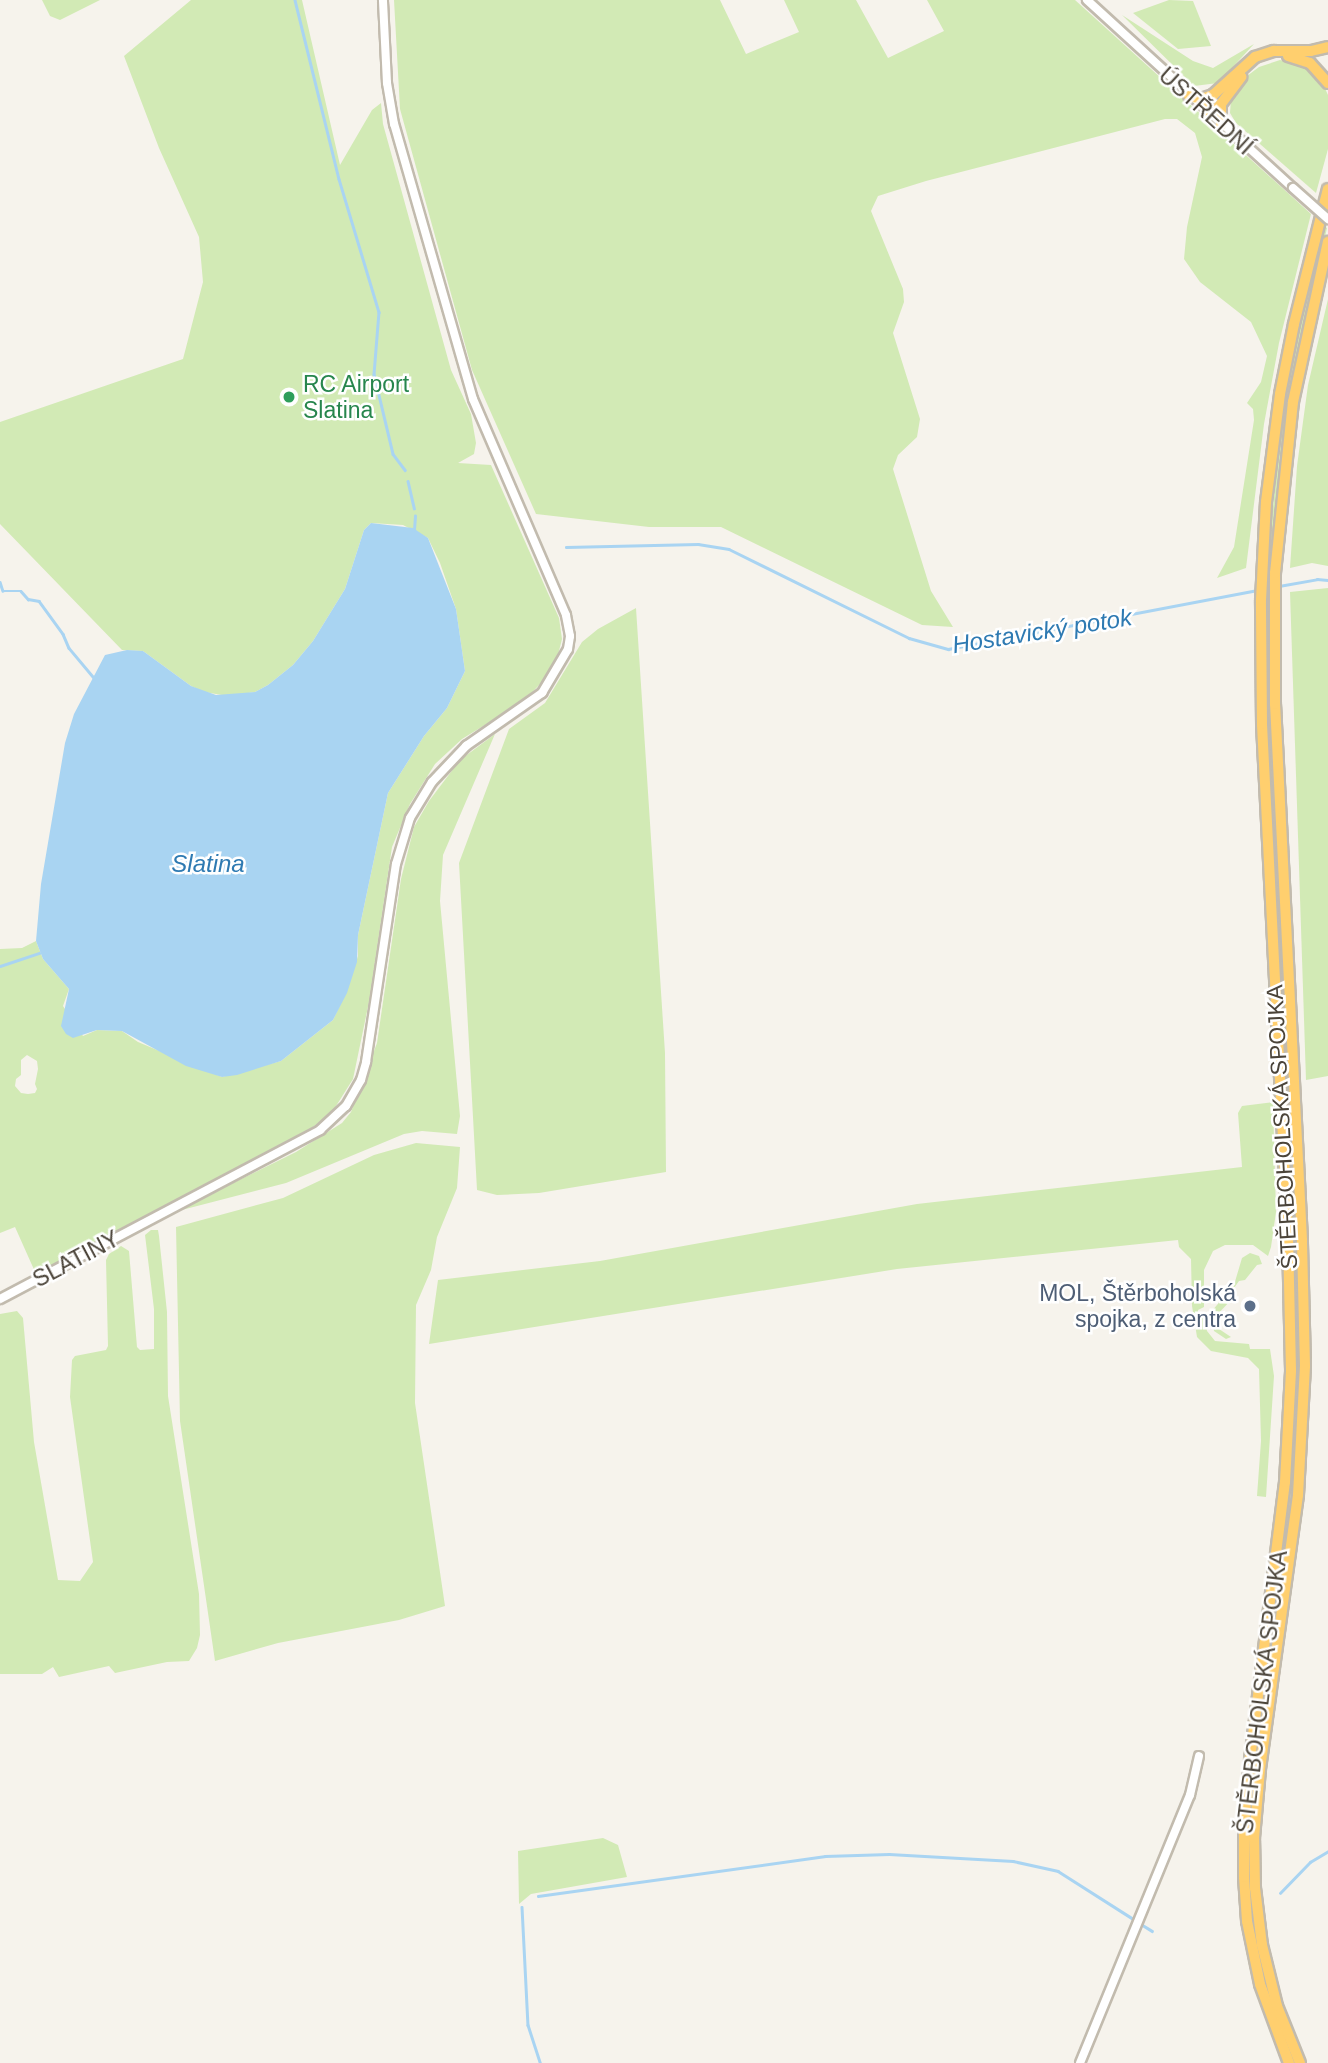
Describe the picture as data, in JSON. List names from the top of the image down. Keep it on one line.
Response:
{"streets":{"highway":["ŠTĚRBOHOLSKÁ SPOJKA"],"street":["ÚSTŘEDNÍ","SLATINY"]},"water":["Hostavický potok","Slatina"],"places":["RC Airport Slatina","MOL, Štěrboholská spojka, z centra"]}
